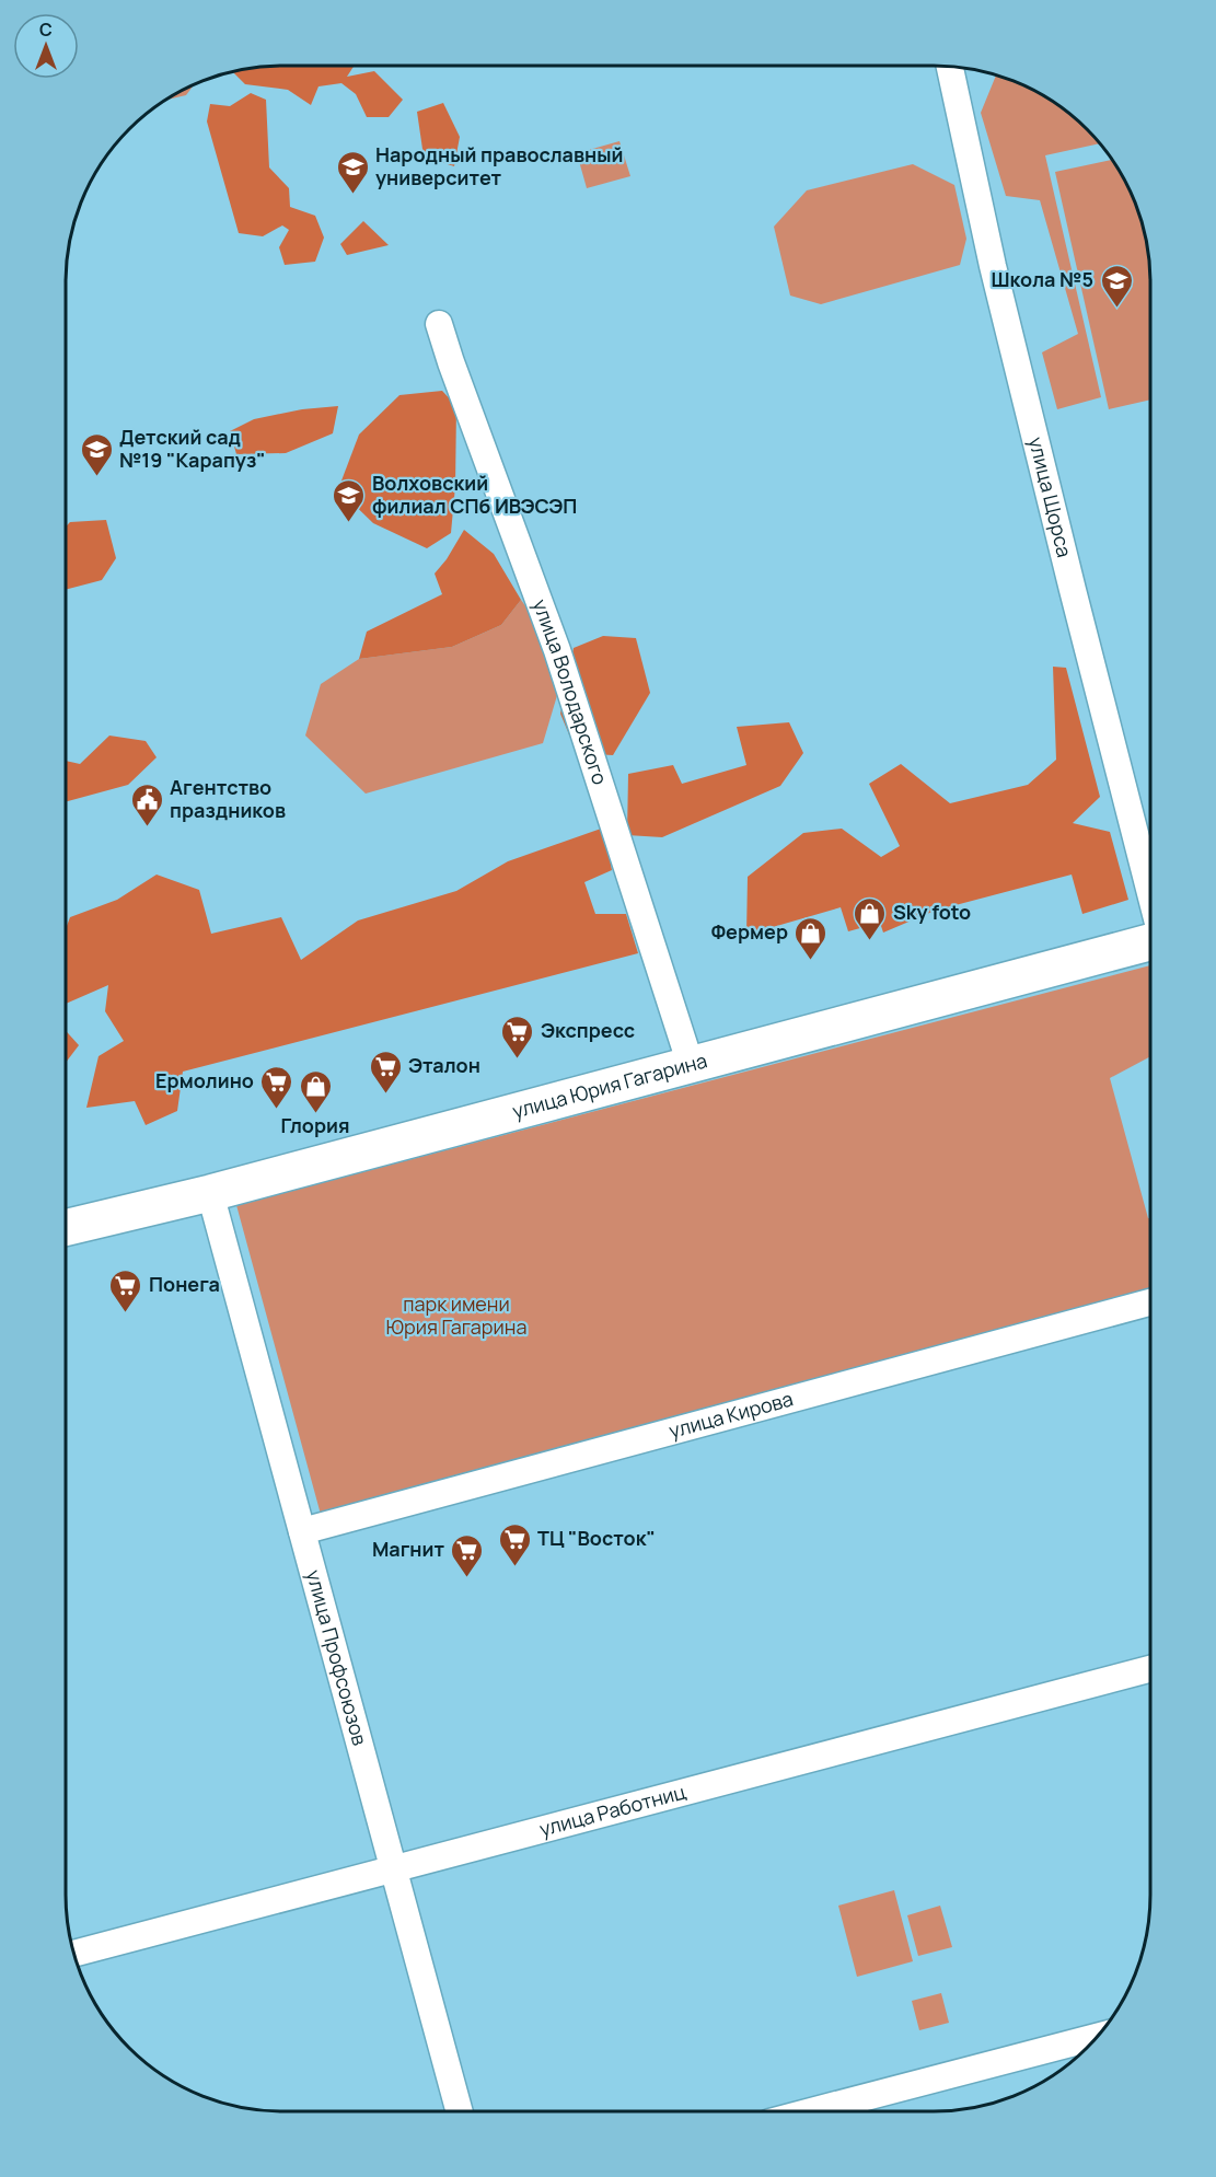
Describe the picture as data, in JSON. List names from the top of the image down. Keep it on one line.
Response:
{"streets":{"main road":["улица Юрия Гагарина"],"street":["улица Щорса","улица Володарского","улица Кирова","улица Профсоюзов","улица Работниц"]},"crossings":[["улица Володарского","улица Юрия Гагарина"],["улица Юрия Гагарина","улица Профсоюзов"],["улица Кирова","улица Профсоюзов"],["улица Профсоюзов","улица Работниц"]],"parks":["парк имени Юрия Гагарина"],"places":{"school or university":["Народный православный университет","Школа №5","Детский сад №19 \"Карапуз\"","Волховский филиал СПб ИВЭСЭП"],"public building":["Агентство праздников"],"shop":["Sky foto","Фермер","Глория"],"supermarket":["Экспресс","Эталон","Ермолино","Понега","ТЦ \"Восток\"","Магнит"]},"north":"top"}
